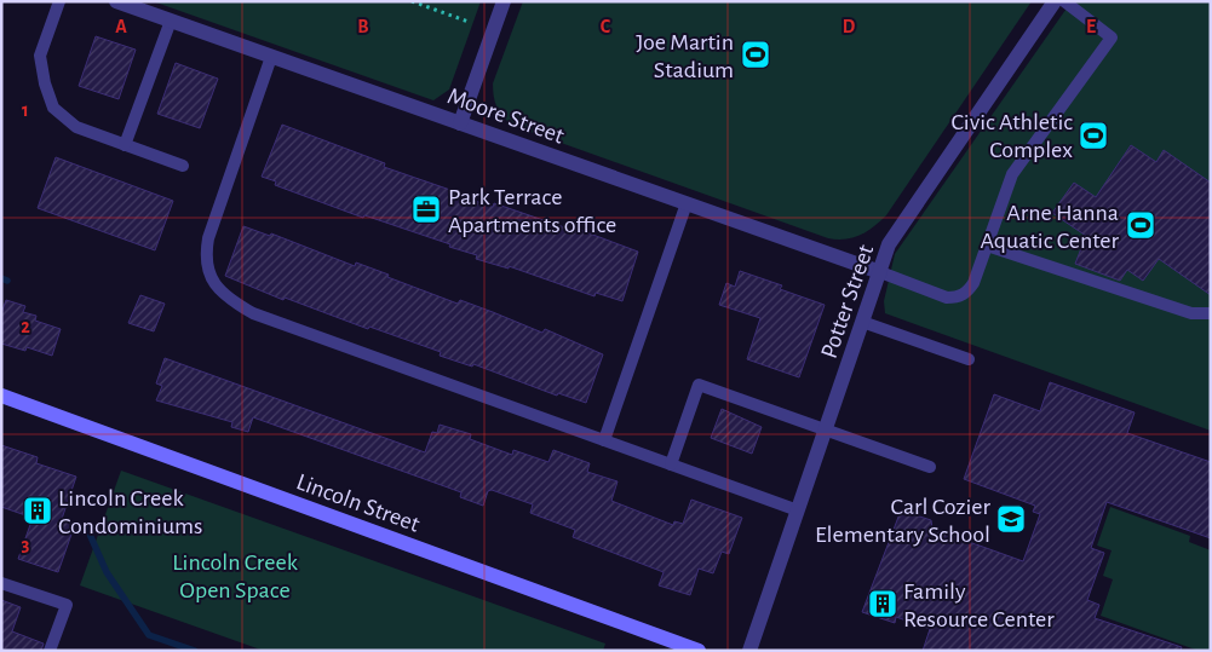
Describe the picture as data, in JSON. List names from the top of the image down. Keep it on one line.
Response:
{"streets":{"street":["Moore Street","Potter Street","Lincoln Street"]},"crossings":[["Moore Street","Potter Street"]],"parks":["Lincoln Creek Open Space"],"places":{"sports":["Joe Martin Stadium","Civic Athletic Complex","Arne Hanna Aquatic Center"],"office":["Park Terrace Apartments office"],"building":["Lincoln Creek Condominiums","Family Resource Center"],"school or university":["Carl Cozier Elementary School"]},"grid":{"columns":["A","B","C","D","E"],"rows":["1","2","3"]}}
